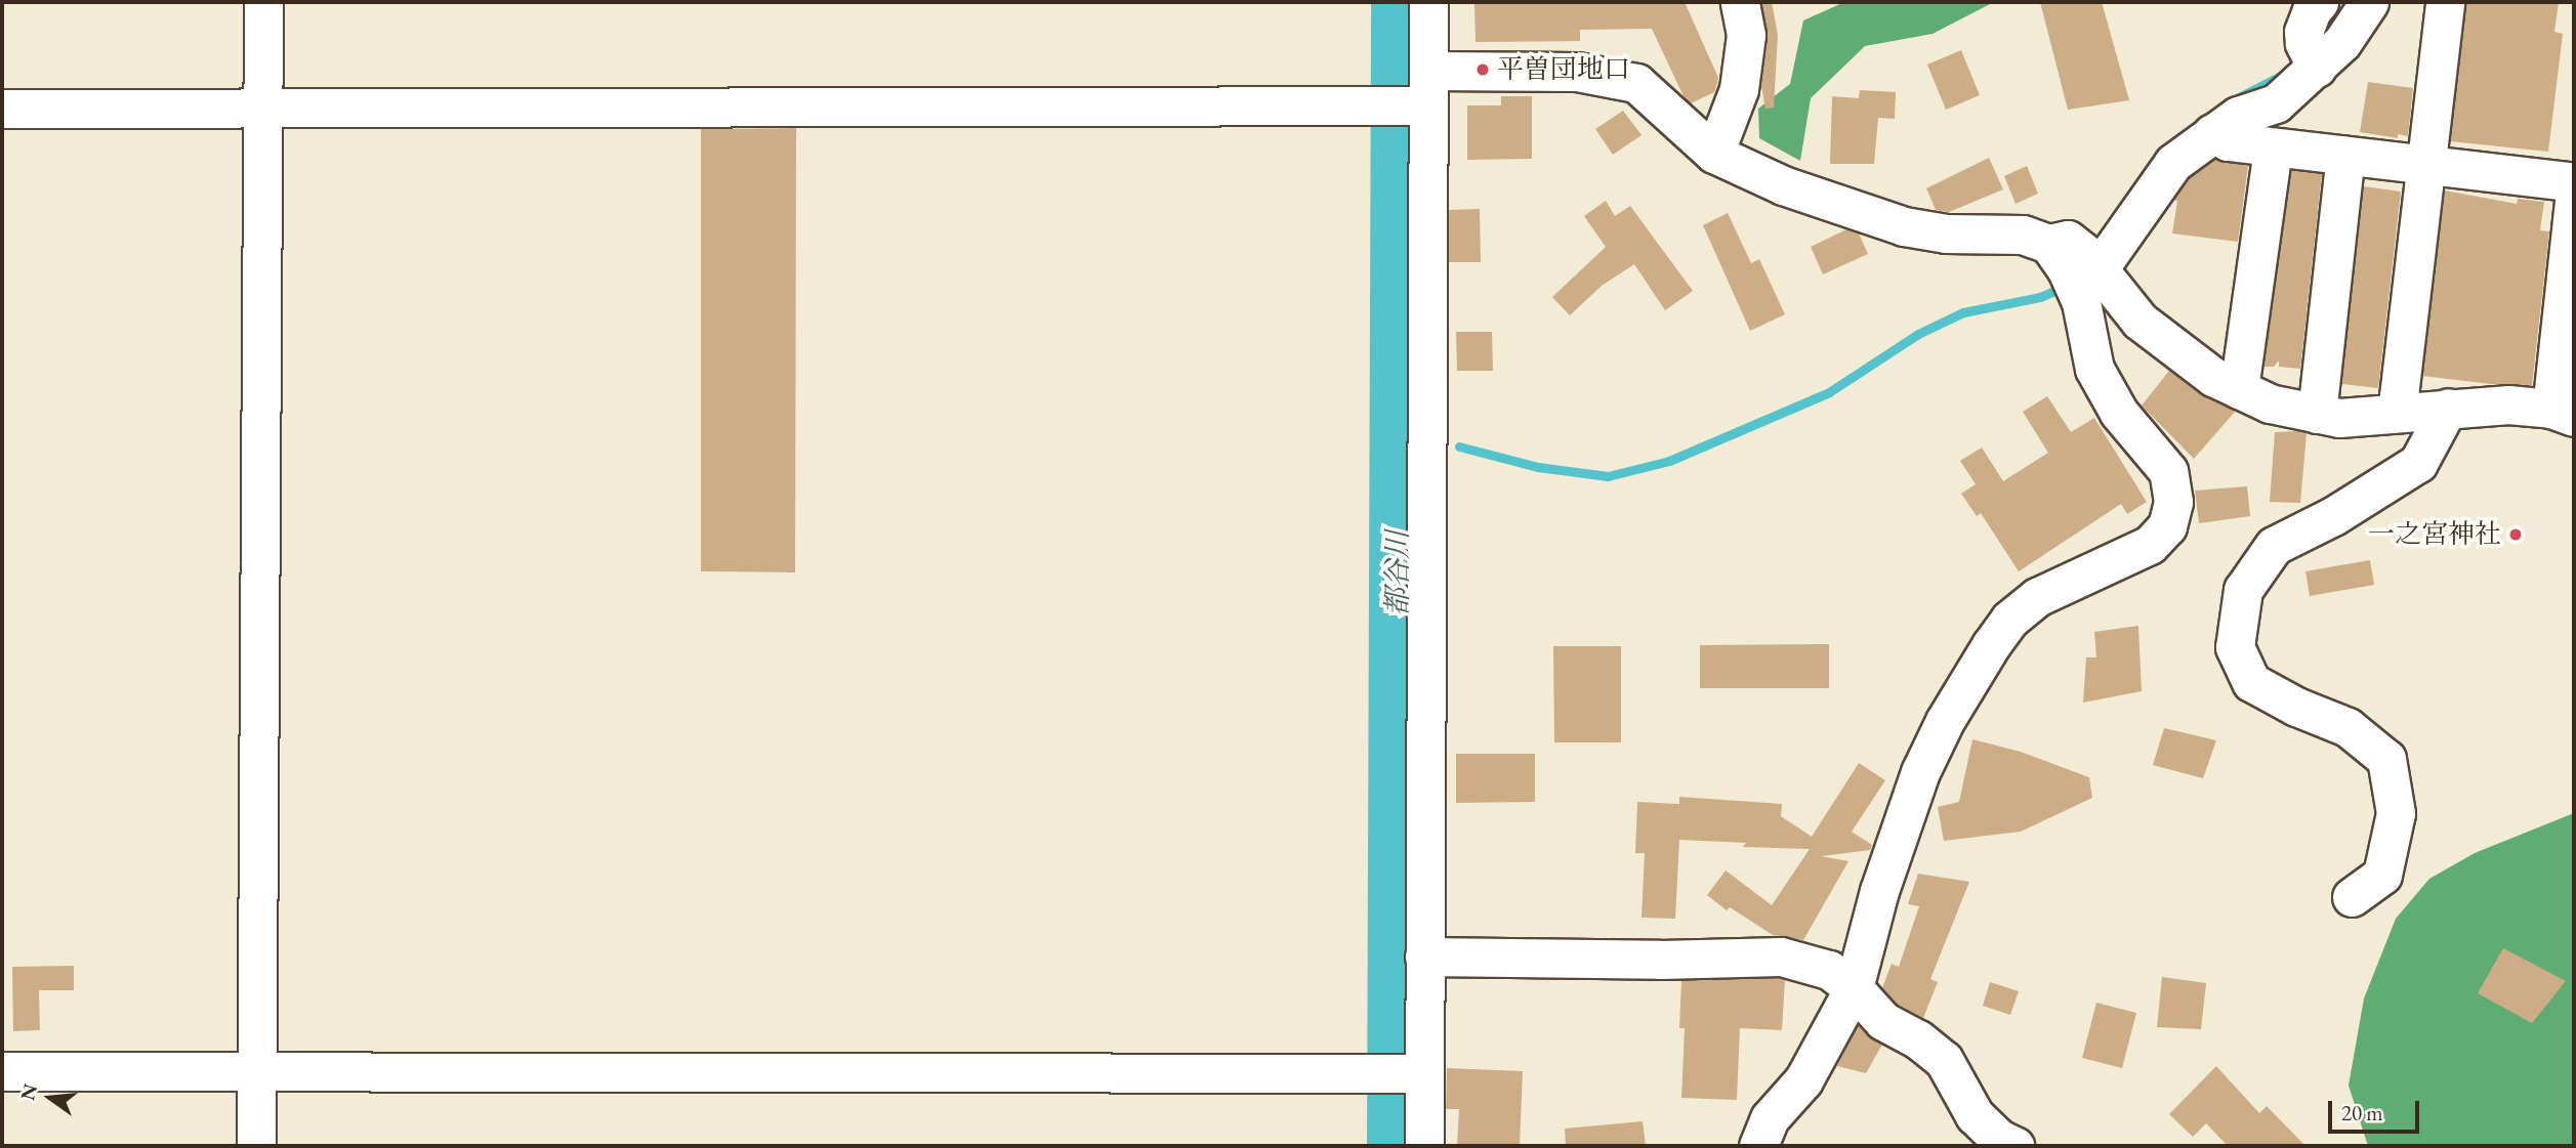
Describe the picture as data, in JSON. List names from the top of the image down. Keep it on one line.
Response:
{"water":["都谷川"],"places":["平曽団地口","一之宮神社"],"scale_bar":"20 m","north":"left"}
